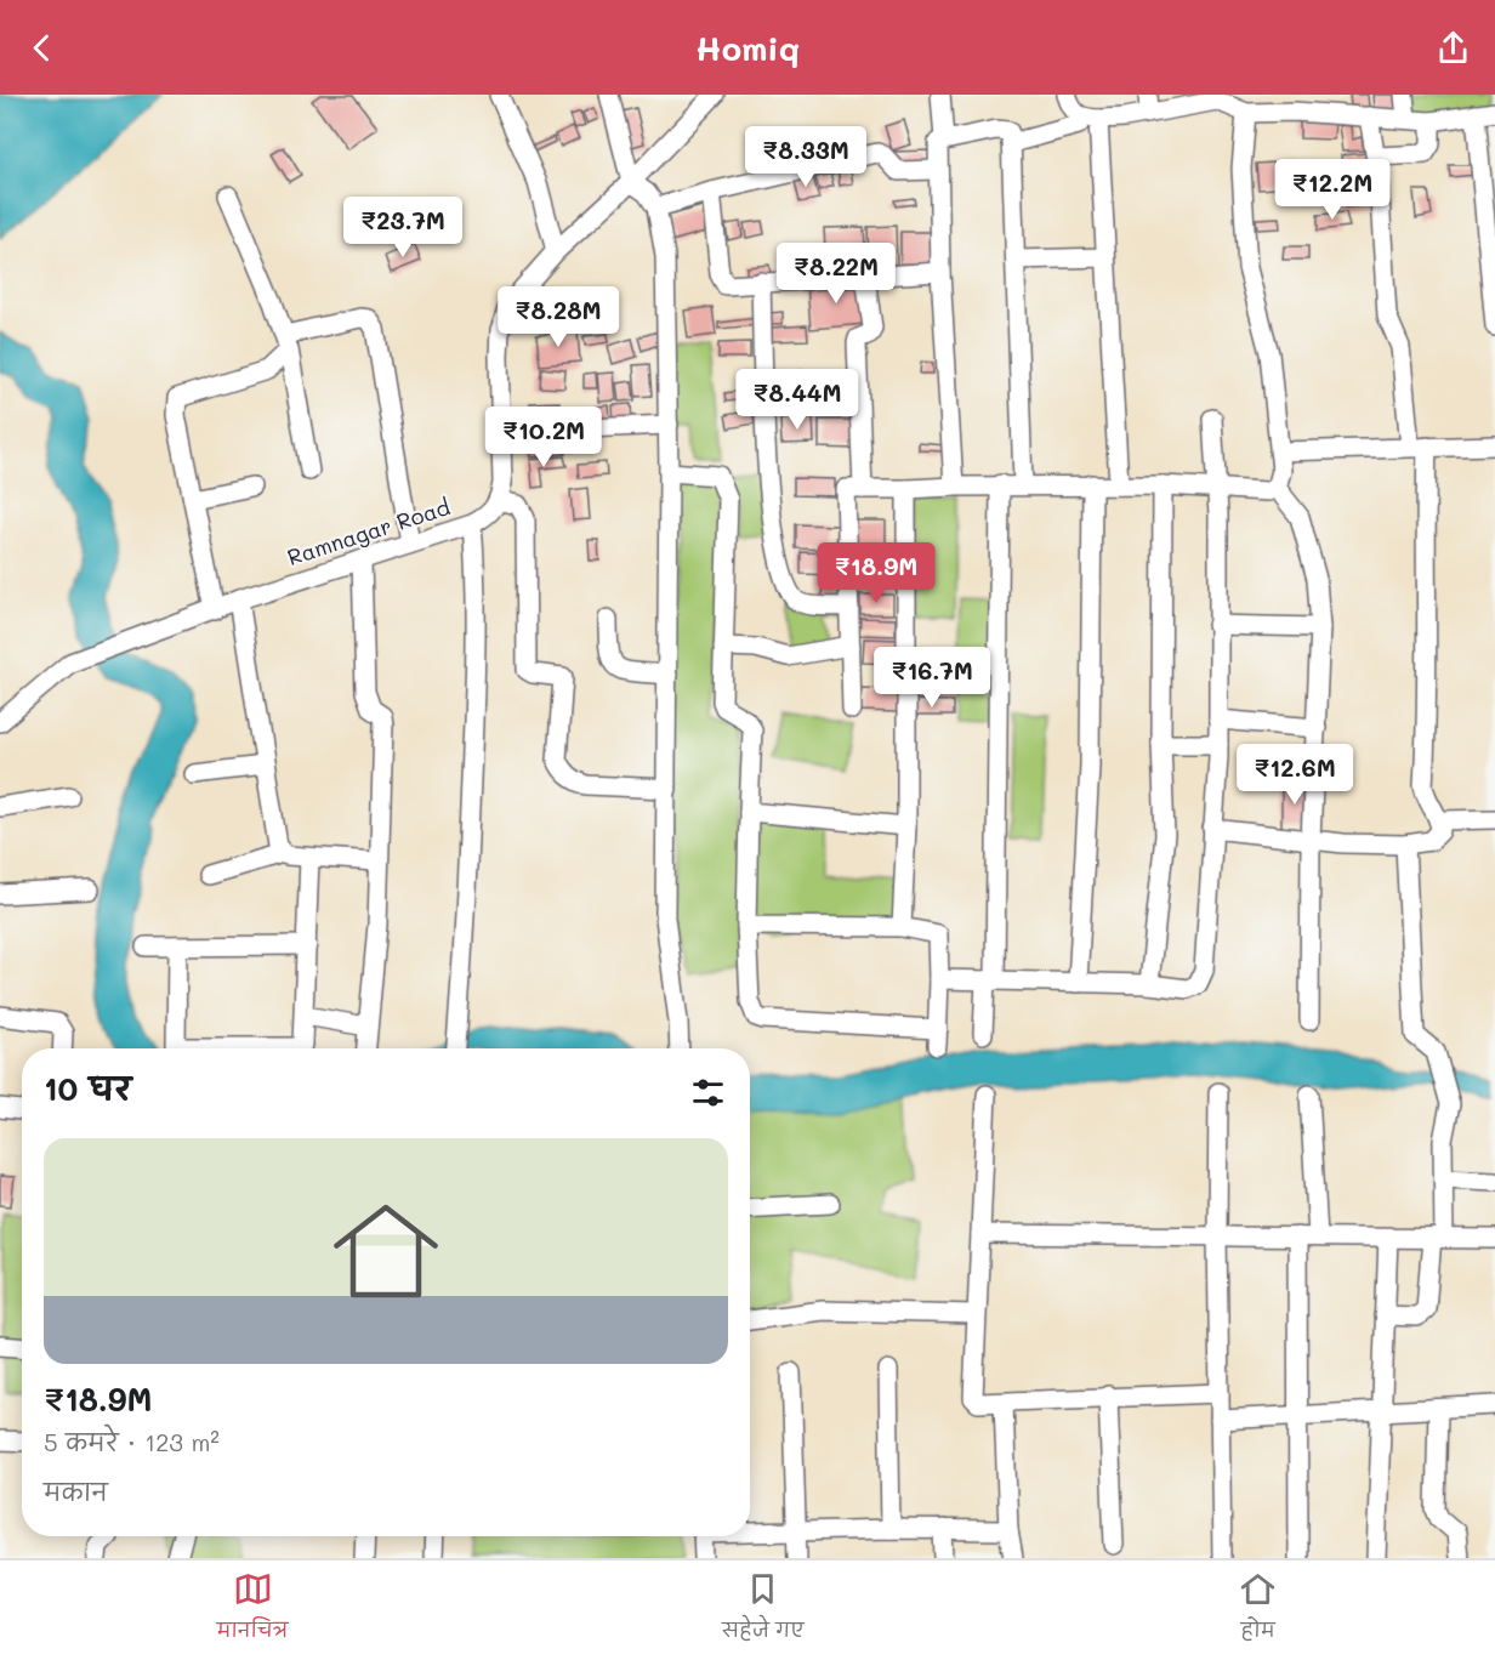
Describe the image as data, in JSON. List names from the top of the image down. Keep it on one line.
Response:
{"streets":{"street":["Ramnagar Road"]},"page":{"header":"Homiq","price":["₹8.33M","₹12.2M","₹23.7M","₹8.22M","₹8.28M","₹8.44M","₹10.2M","₹18.9M","₹16.7M","₹12.6M"],"heading":"10 घर","list":[{"name":"₹18.9M","note":"5 कमरे · 123 m² · मकान"}],"tabs":["मानचित्र","सहेजे गए","होम"]}}
